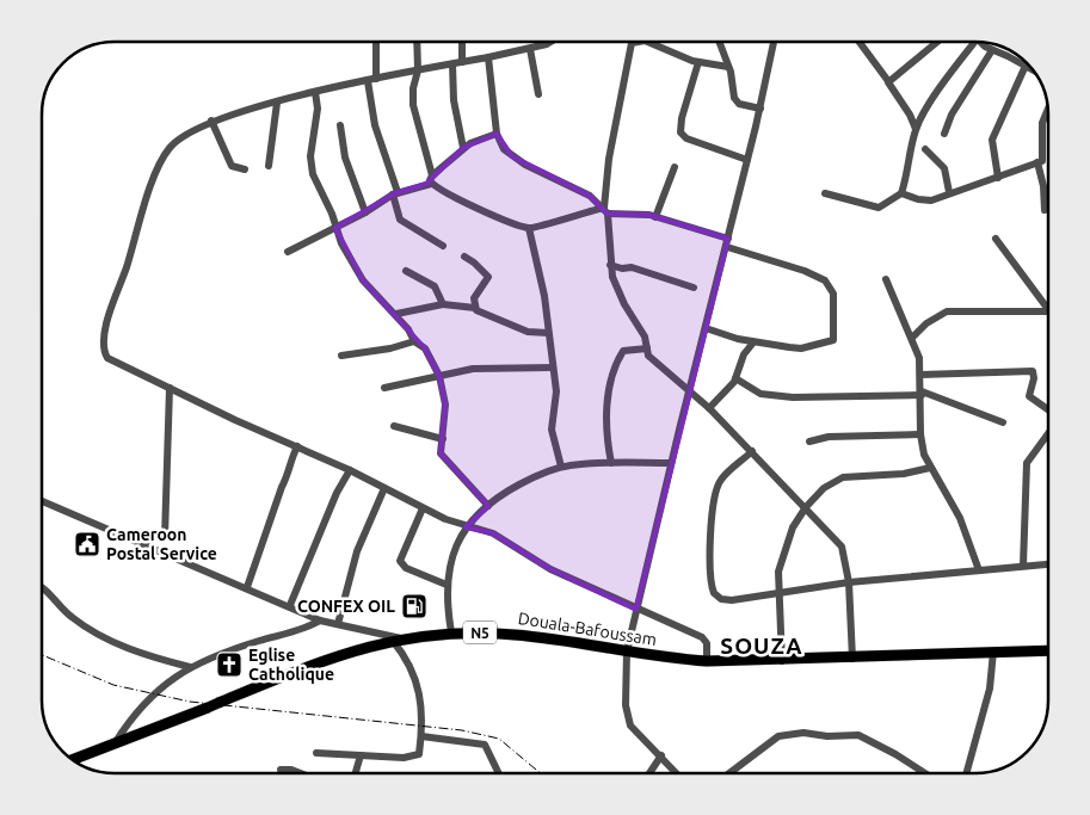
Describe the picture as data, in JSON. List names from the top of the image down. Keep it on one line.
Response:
{"streets":{"highway":["Douala-Bafoussam","N5"]},"districts":["SOUZA"],"places":{"public building":["Cameroon Postal Service"],"fuel station":["CONFEX OIL"],"church":["Eglise Catholique"]}}
